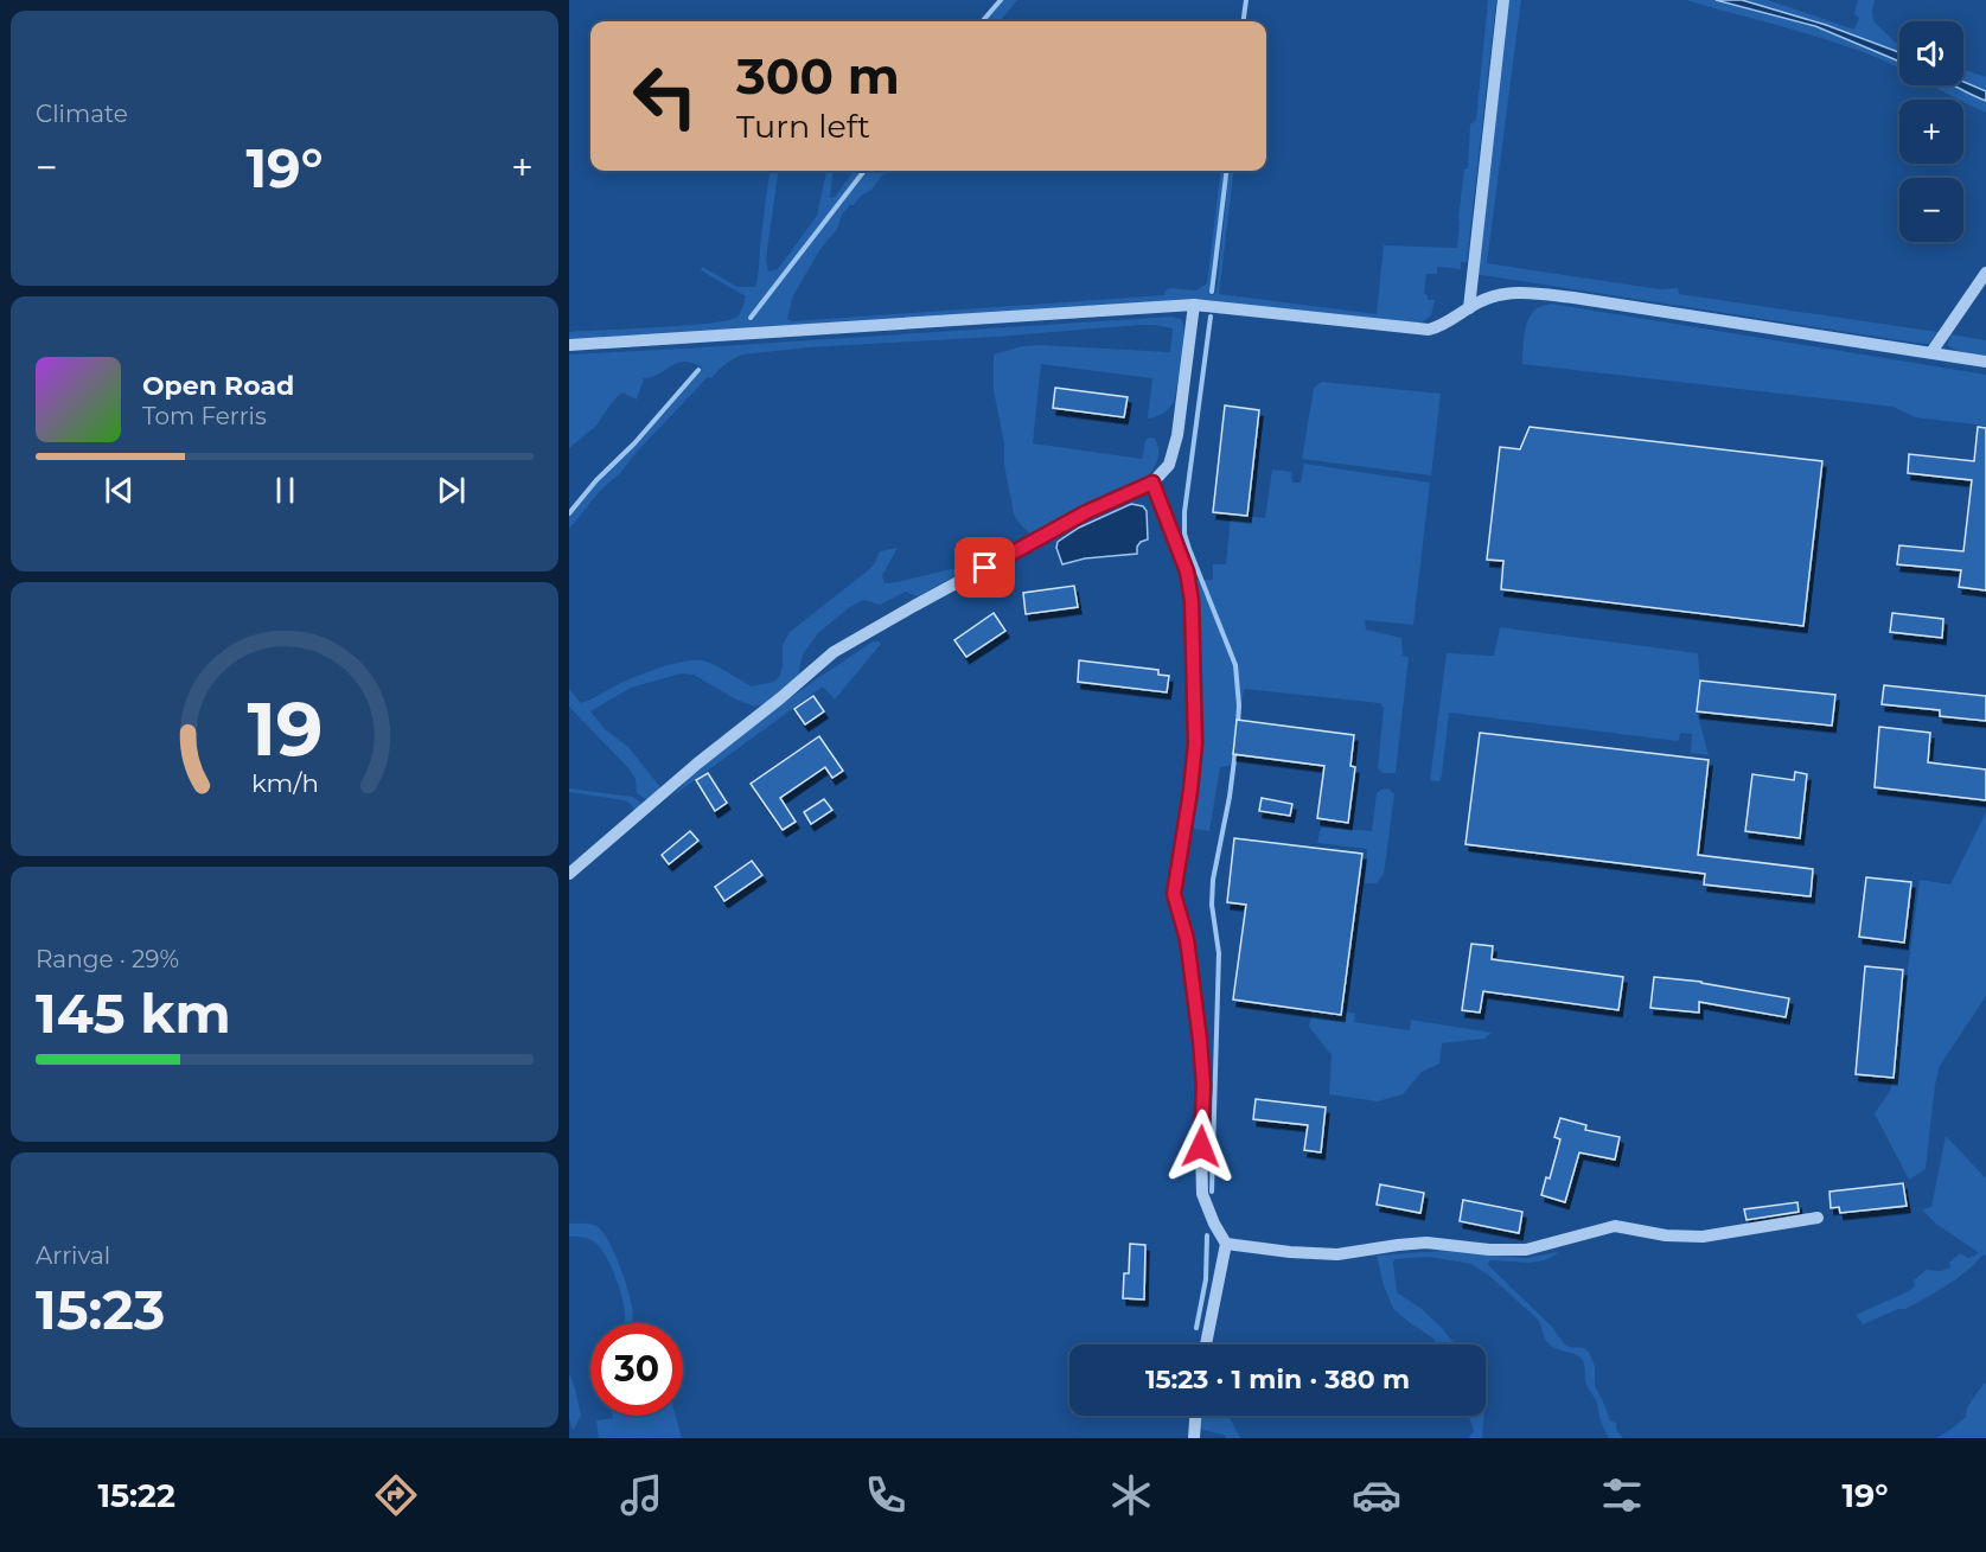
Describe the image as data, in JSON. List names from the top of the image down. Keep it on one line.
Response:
{"page":{"tile":["Climate",["Range · 29%","145 km"],["Arrival","15:23"]],"map_buttons":["+","−"],"turn":["300 m","Turn left"],"heat":["−","19°","+"],"song":["Open Road","Tom Ferris"],"limit":"30","trip":"15:23 · 1 min · 380 m","tabs":["15:22","19°"],"gauge":["19","km/h"]}}
